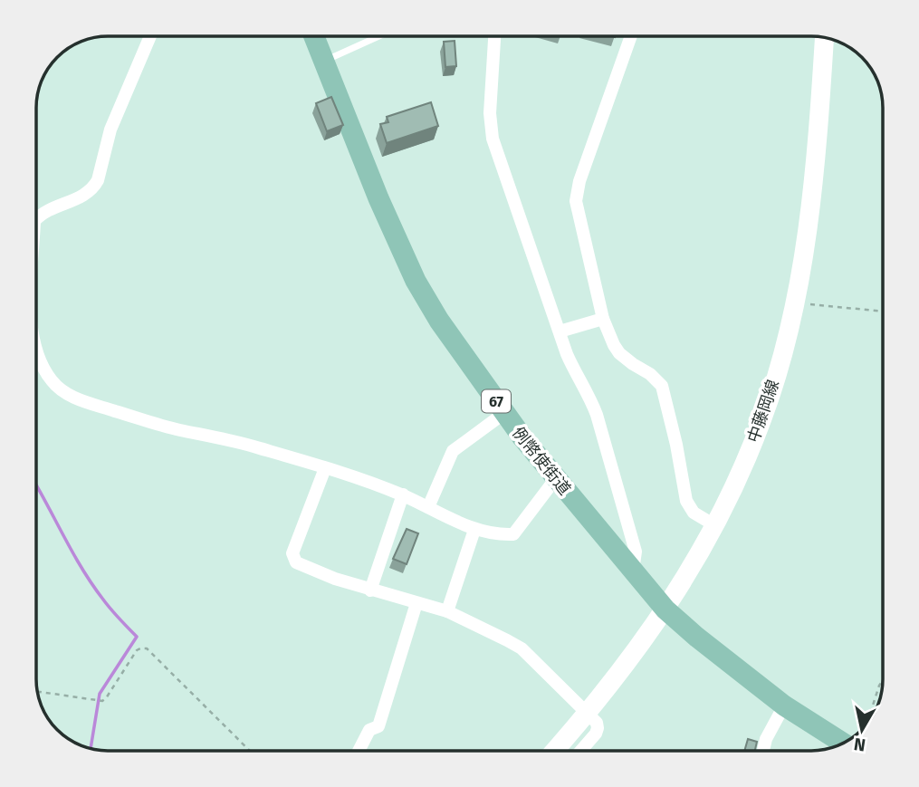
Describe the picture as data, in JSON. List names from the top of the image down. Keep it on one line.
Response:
{"streets":{"main road":["67","中藤岡線","例幣使街道"]},"crossings":[["中藤岡線","例幣使街道"]],"north":"bottom"}
